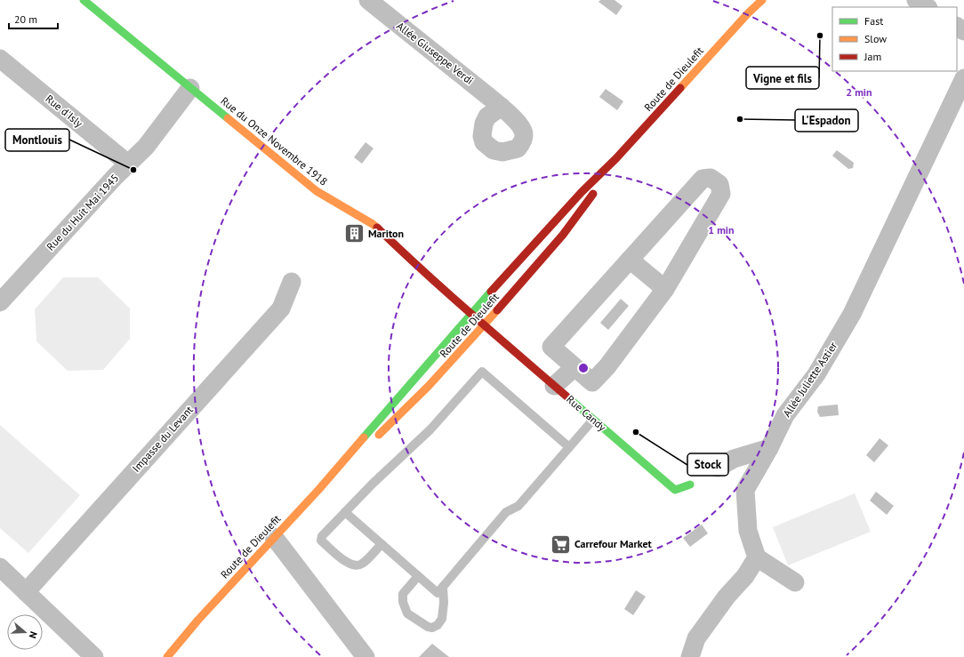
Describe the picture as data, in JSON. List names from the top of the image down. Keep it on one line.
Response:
{"streets":{"main road":["Route de Dieulefit","Rue du Onze Novembre 1918","Rue Candy"],"street":["Allée Giuseppe Verdi","Rue d'Isly","Rue du Huit Mai 1945","Allée Juliette Astier","Impasse du Levant"]},"crossings":[["Route de Dieulefit","Rue du Onze Novembre 1918"],["Route de Dieulefit","Rue Candy"],["Rue d'Isly","Rue du Huit Mai 1945"],["Rue du Onze Novembre 1918","Rue du Huit Mai 1945"],["Rue du Onze Novembre 1918","Rue Candy"]],"places":{"other":["Vigne et fils","L'Espadon","Montlouis","Stock"],"building":["Mariton"],"supermarket":["Carrefour Market"]},"legend":["Fast","Slow","Jam"],"scale_bar":"20 m","north":"right","rings":["2 min","1 min"]}
